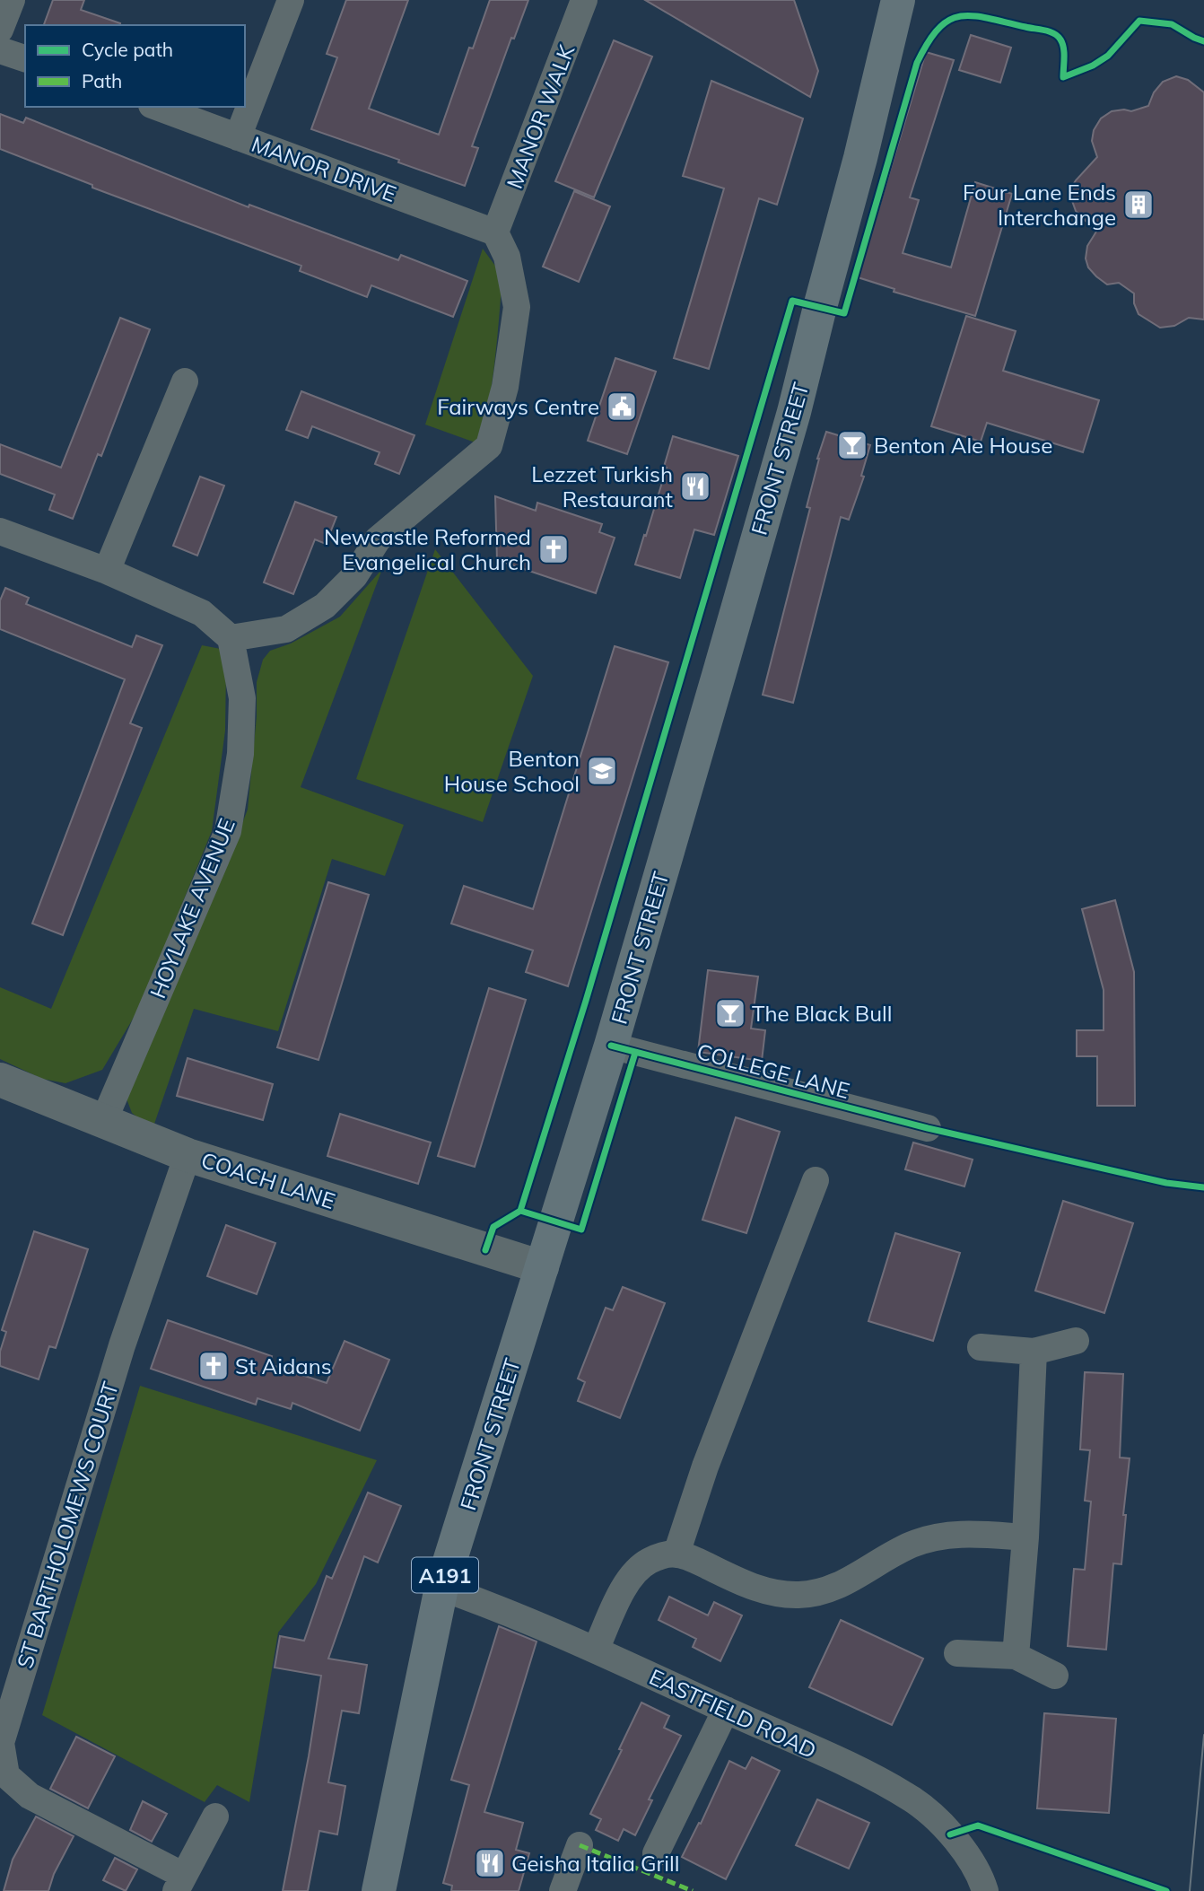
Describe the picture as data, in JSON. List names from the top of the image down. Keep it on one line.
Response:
{"streets":{"main road":["FRONT STREET","A191"],"street":["MANOR WALK","MANOR DRIVE","HOYLAKE AVENUE","COLLEGE LANE","COACH LANE","ST BARTHOLOMEWS COURT","EASTFIELD ROAD"]},"crossings":[["MANOR WALK","MANOR DRIVE"],["FRONT STREET","COLLEGE LANE"],["FRONT STREET","COACH LANE"],["FRONT STREET","EASTFIELD ROAD"],["HOYLAKE AVENUE","COACH LANE"],["COACH LANE","ST BARTHOLOMEWS COURT"]],"places":{"building":["Four Lane Ends Interchange"],"public building":["Fairways Centre"],"bar":["Benton Ale House","The Black Bull"],"restaurant":["Lezzet Turkish Restaurant","Geisha Italia Grill"],"church":["Newcastle Reformed Evangelical Church","St Aidans"],"school or university":["Benton House School"]},"legend":["Cycle path","Path"]}
